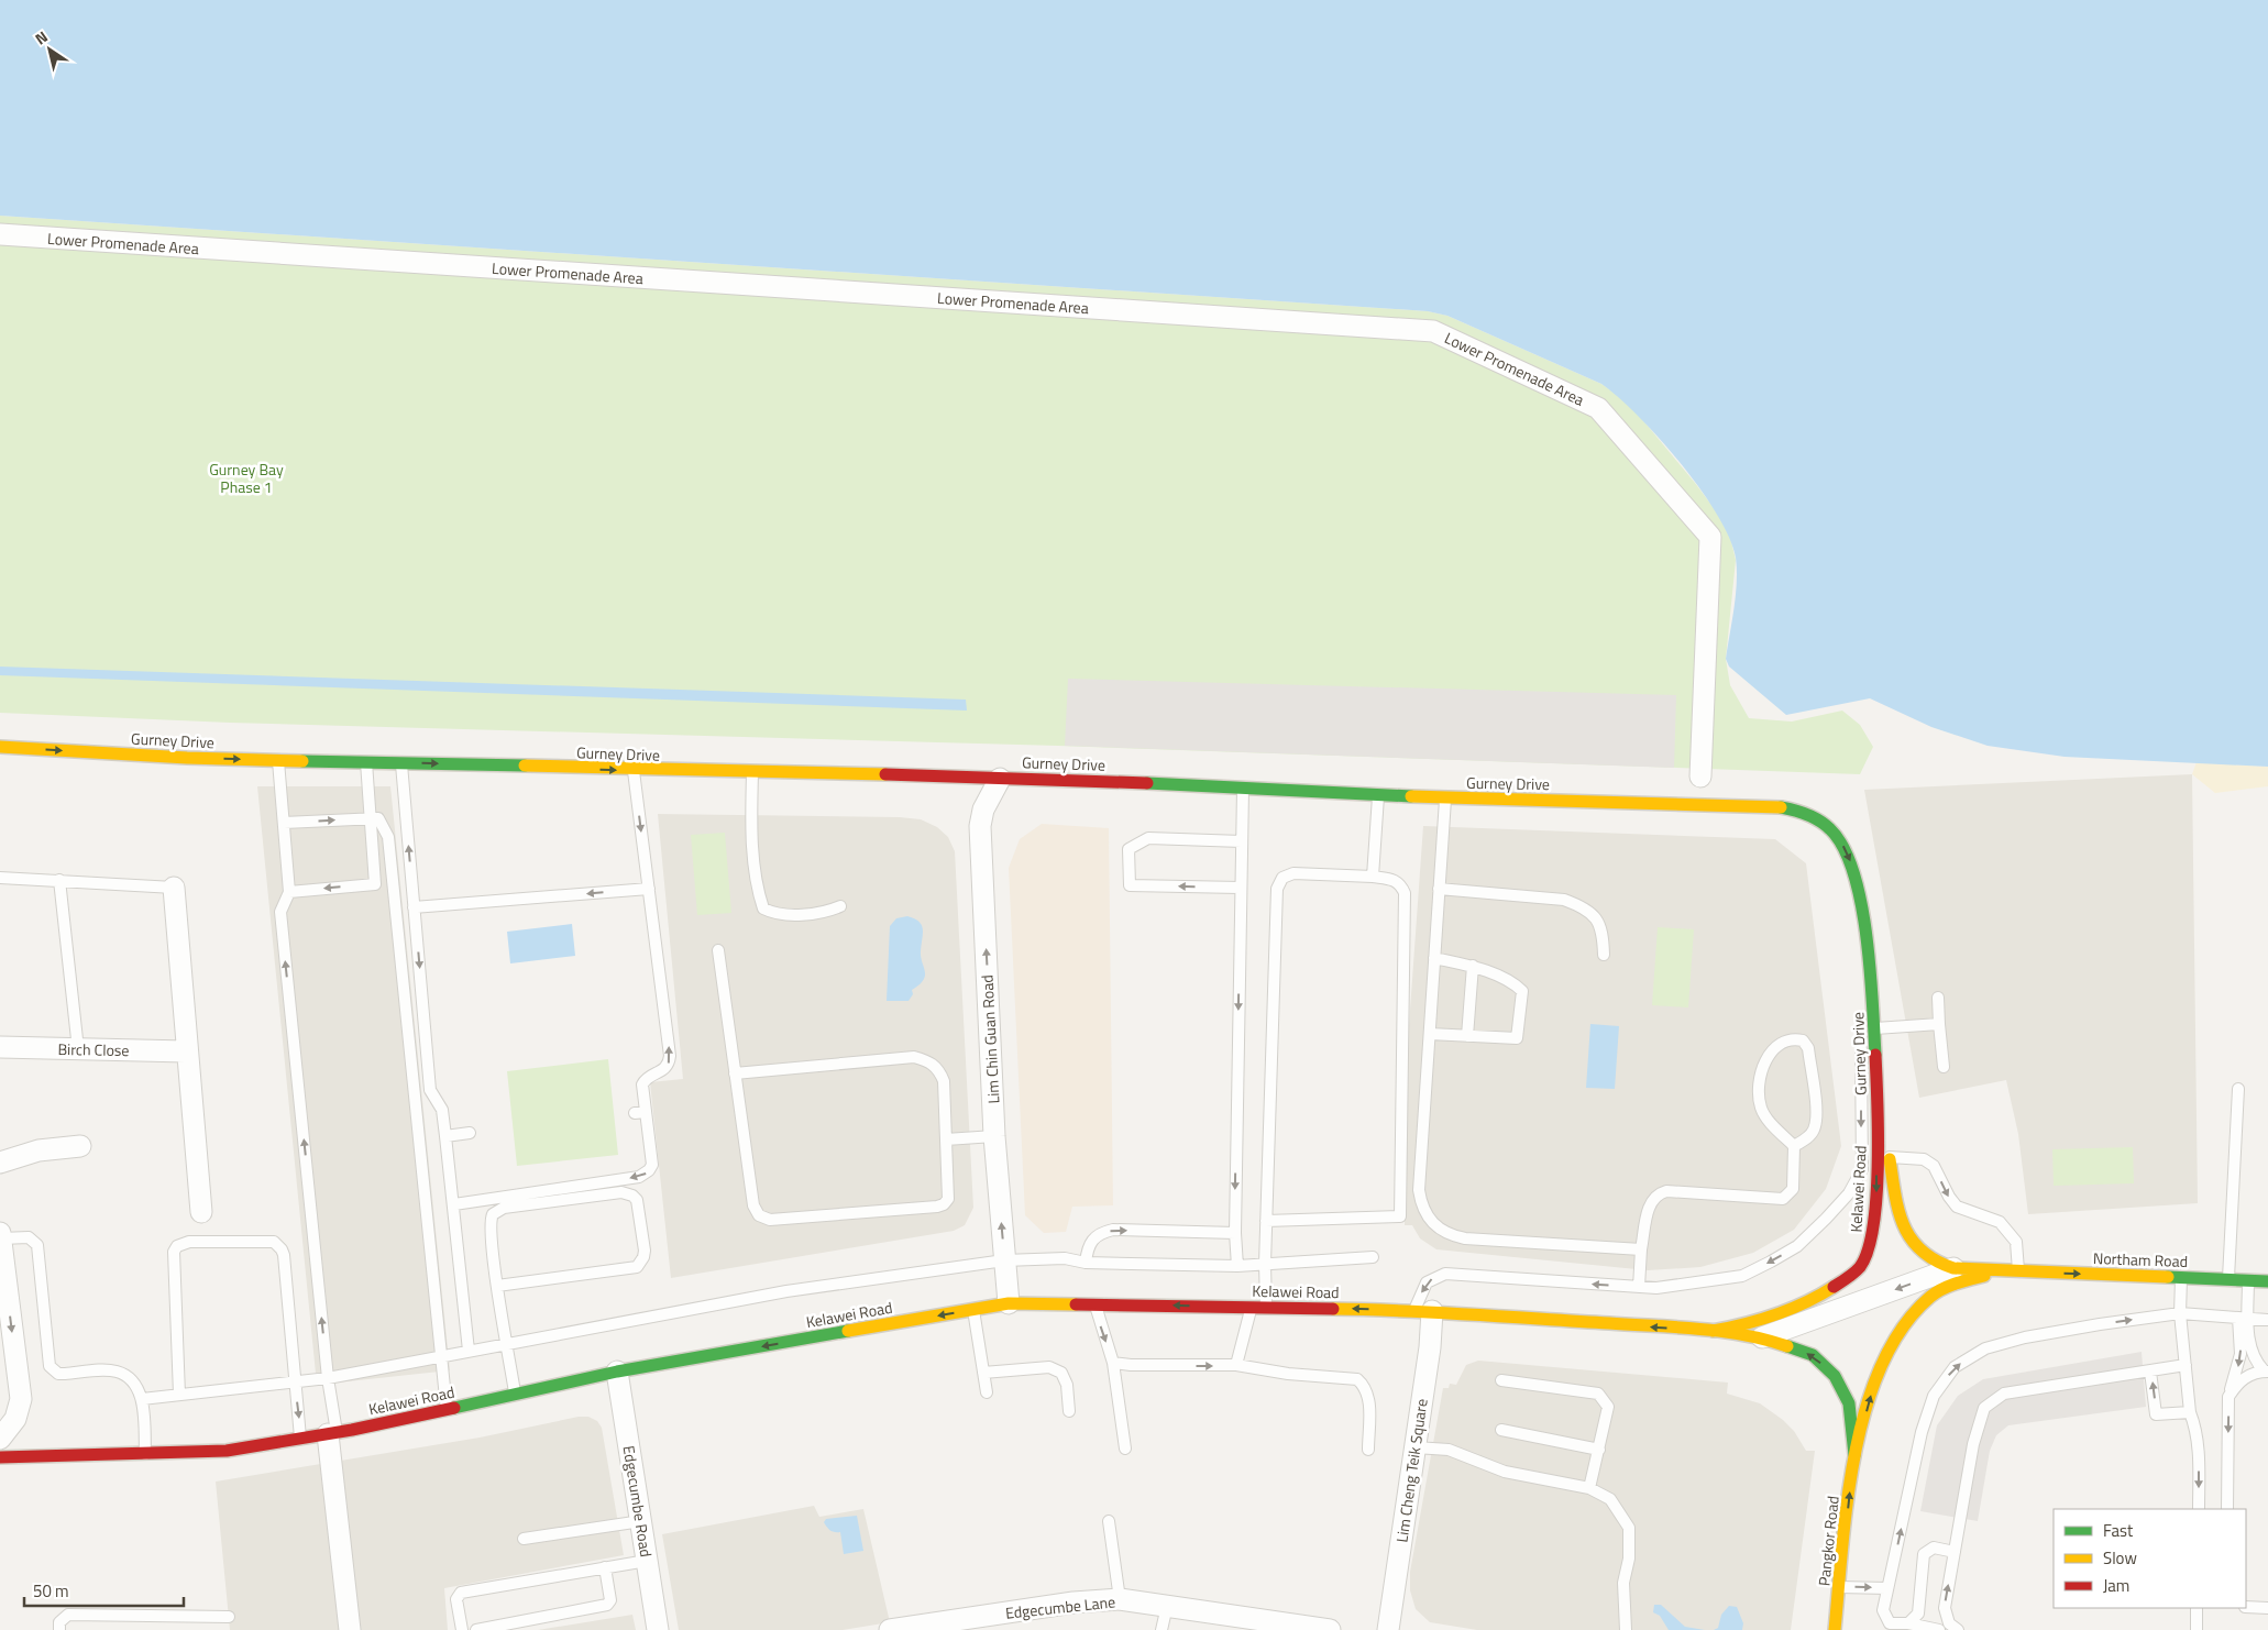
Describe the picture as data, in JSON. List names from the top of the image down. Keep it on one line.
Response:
{"streets":{"main road":["Gurney Drive","Kelawei Road","Northam Road","Pangkor Road"],"street":["Lower Promenade Area","Lim Chin Guan Road","Birch Close","Lim Cheng Teik Square","Edgecumbe Road","Edgecumbe Lane"]},"crossings":[["Gurney Drive","Lim Chin Guan Road"],["Gurney Drive","Kelawei Road"],["Lim Chin Guan Road","Kelawei Road"],["Kelawei Road","Lim Cheng Teik Square"],["Kelawei Road","Edgecumbe Road"],["Kelawei Road","Pangkor Road"]],"one_way":["Gurney Drive","Lim Chin Guan Road","Kelawei Road","Northam Road","Pangkor Road"],"parks":["Gurney Bay Phase 1"],"legend":["Fast","Slow","Jam"],"scale_bar":"50 m","north":"top left"}
